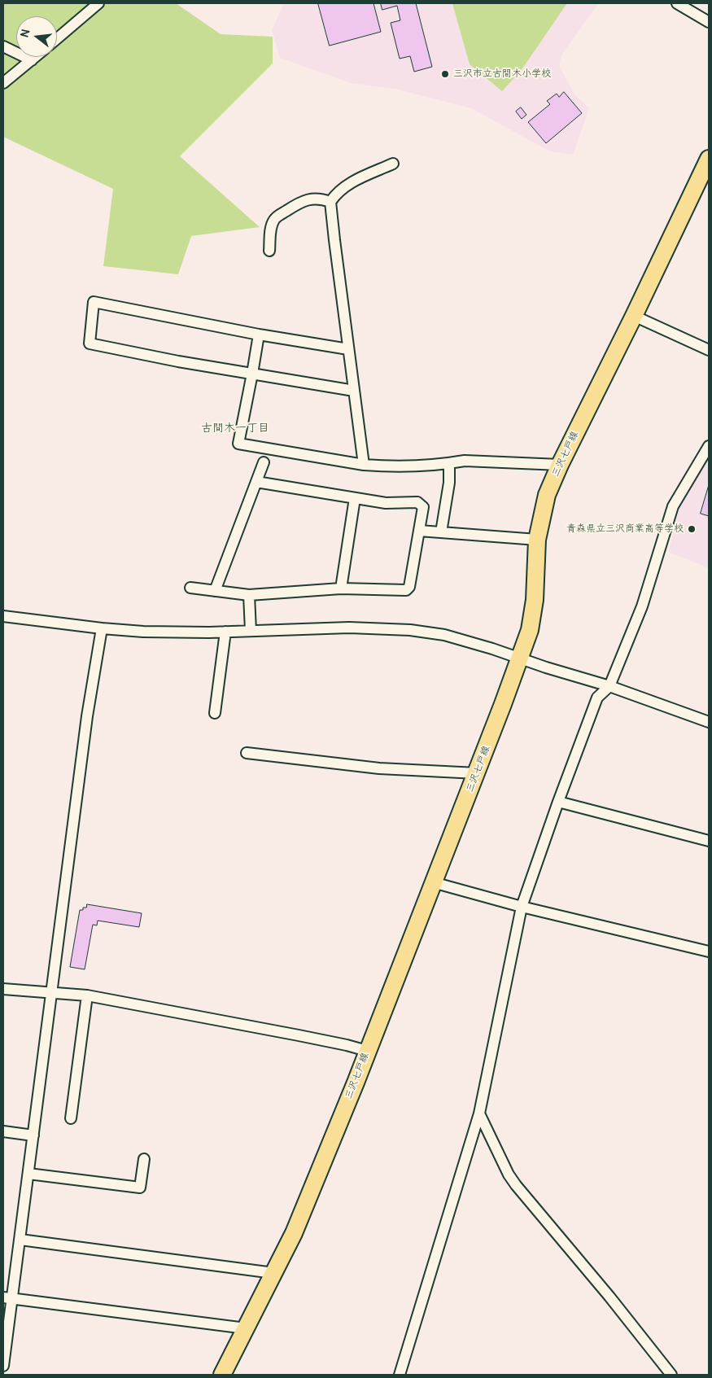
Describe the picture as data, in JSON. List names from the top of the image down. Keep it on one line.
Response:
{"streets":{"main road":["三沢七戸線"]},"districts":["古間木一丁目"],"places":["三沢市立古間木小学校","青森県立三沢商業高等学校"],"north":"left"}
